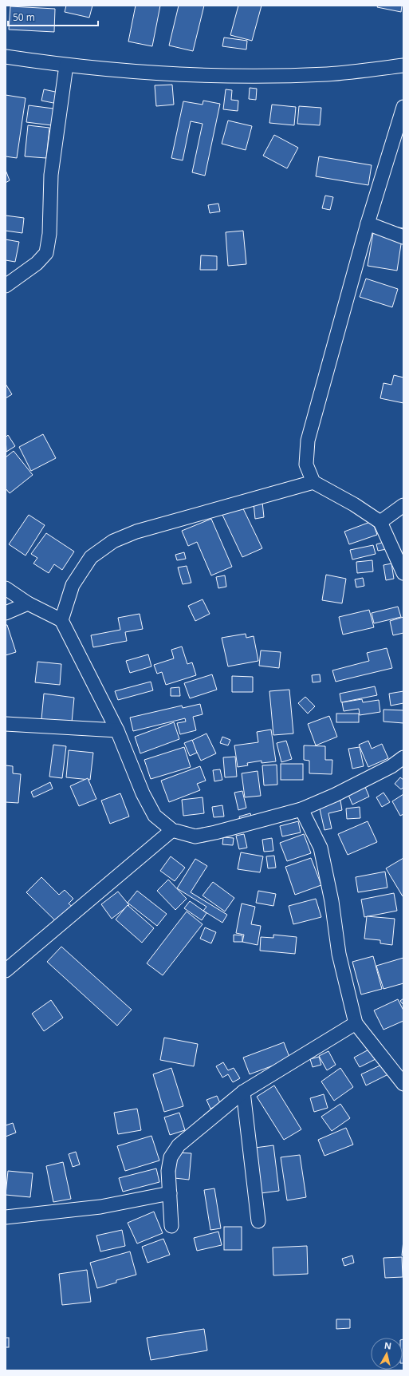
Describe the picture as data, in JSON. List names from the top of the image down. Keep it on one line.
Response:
{"scale_bar":"50 m","north":"top"}
